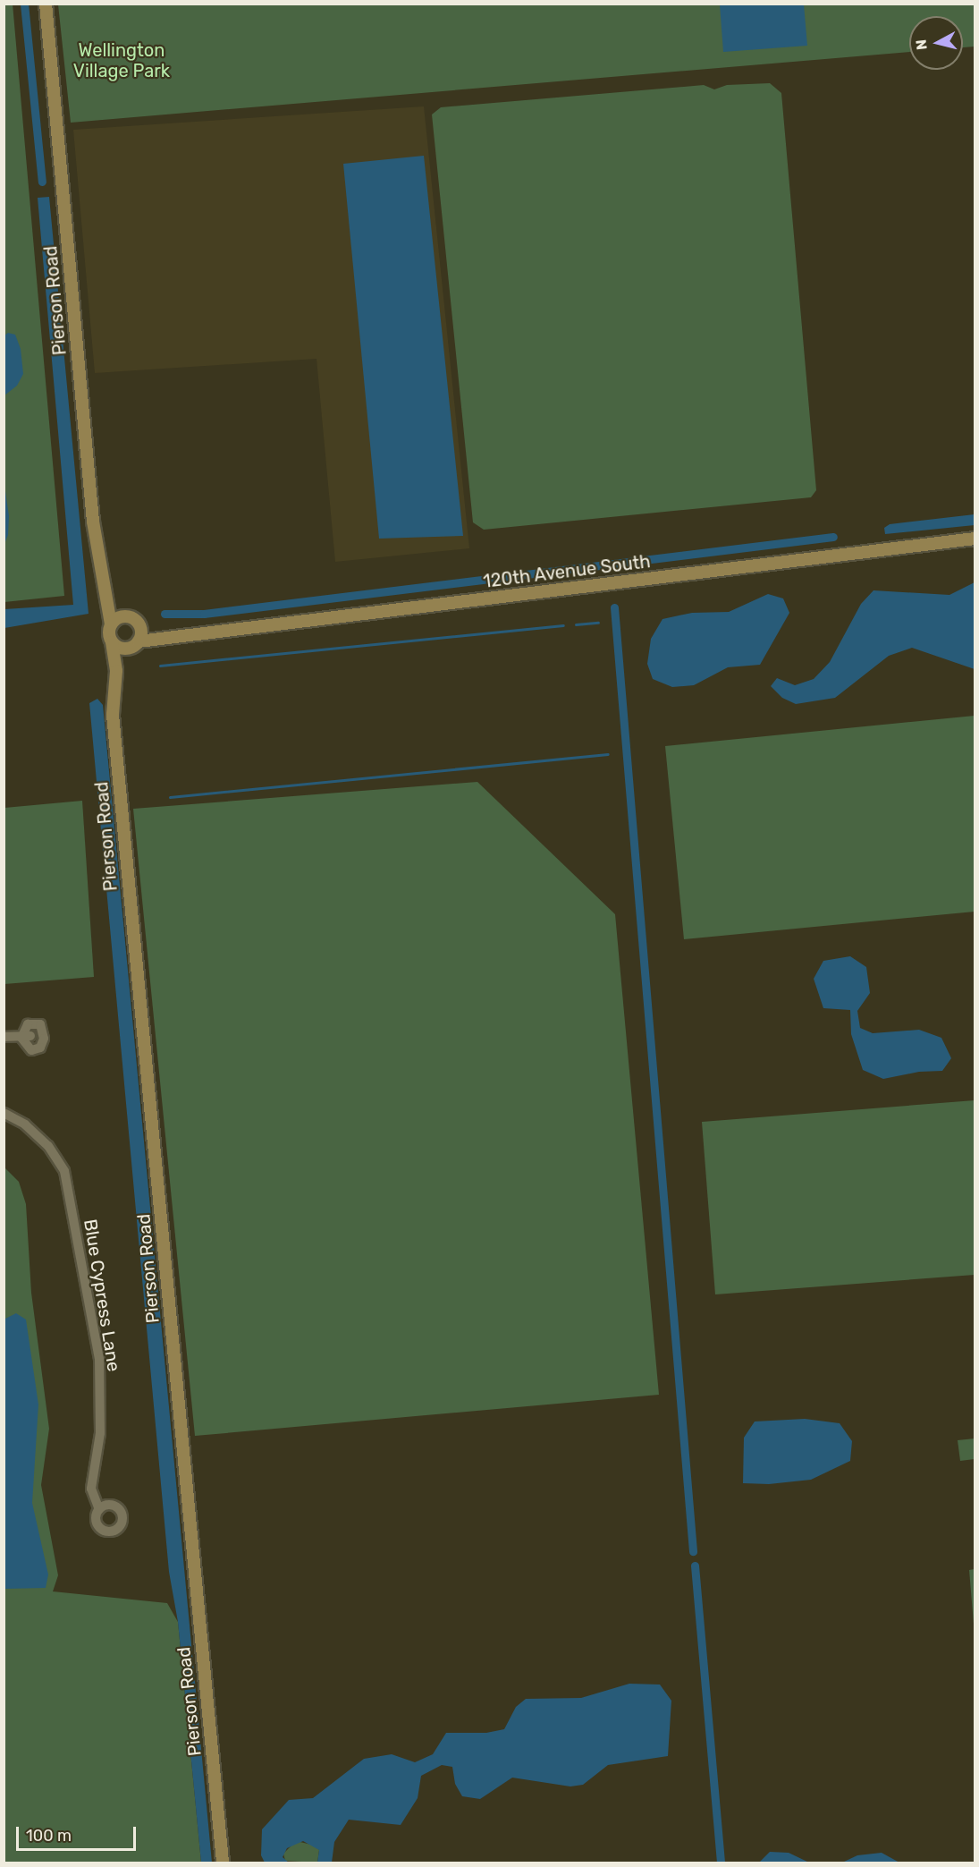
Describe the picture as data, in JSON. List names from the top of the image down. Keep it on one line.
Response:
{"streets":{"street":["Pierson Road","120th Avenue South","Blue Cypress Lane"]},"crossings":[["Pierson Road","120th Avenue South"]],"parks":["Wellington Village Park"],"scale_bar":"100 m","north":"left"}
